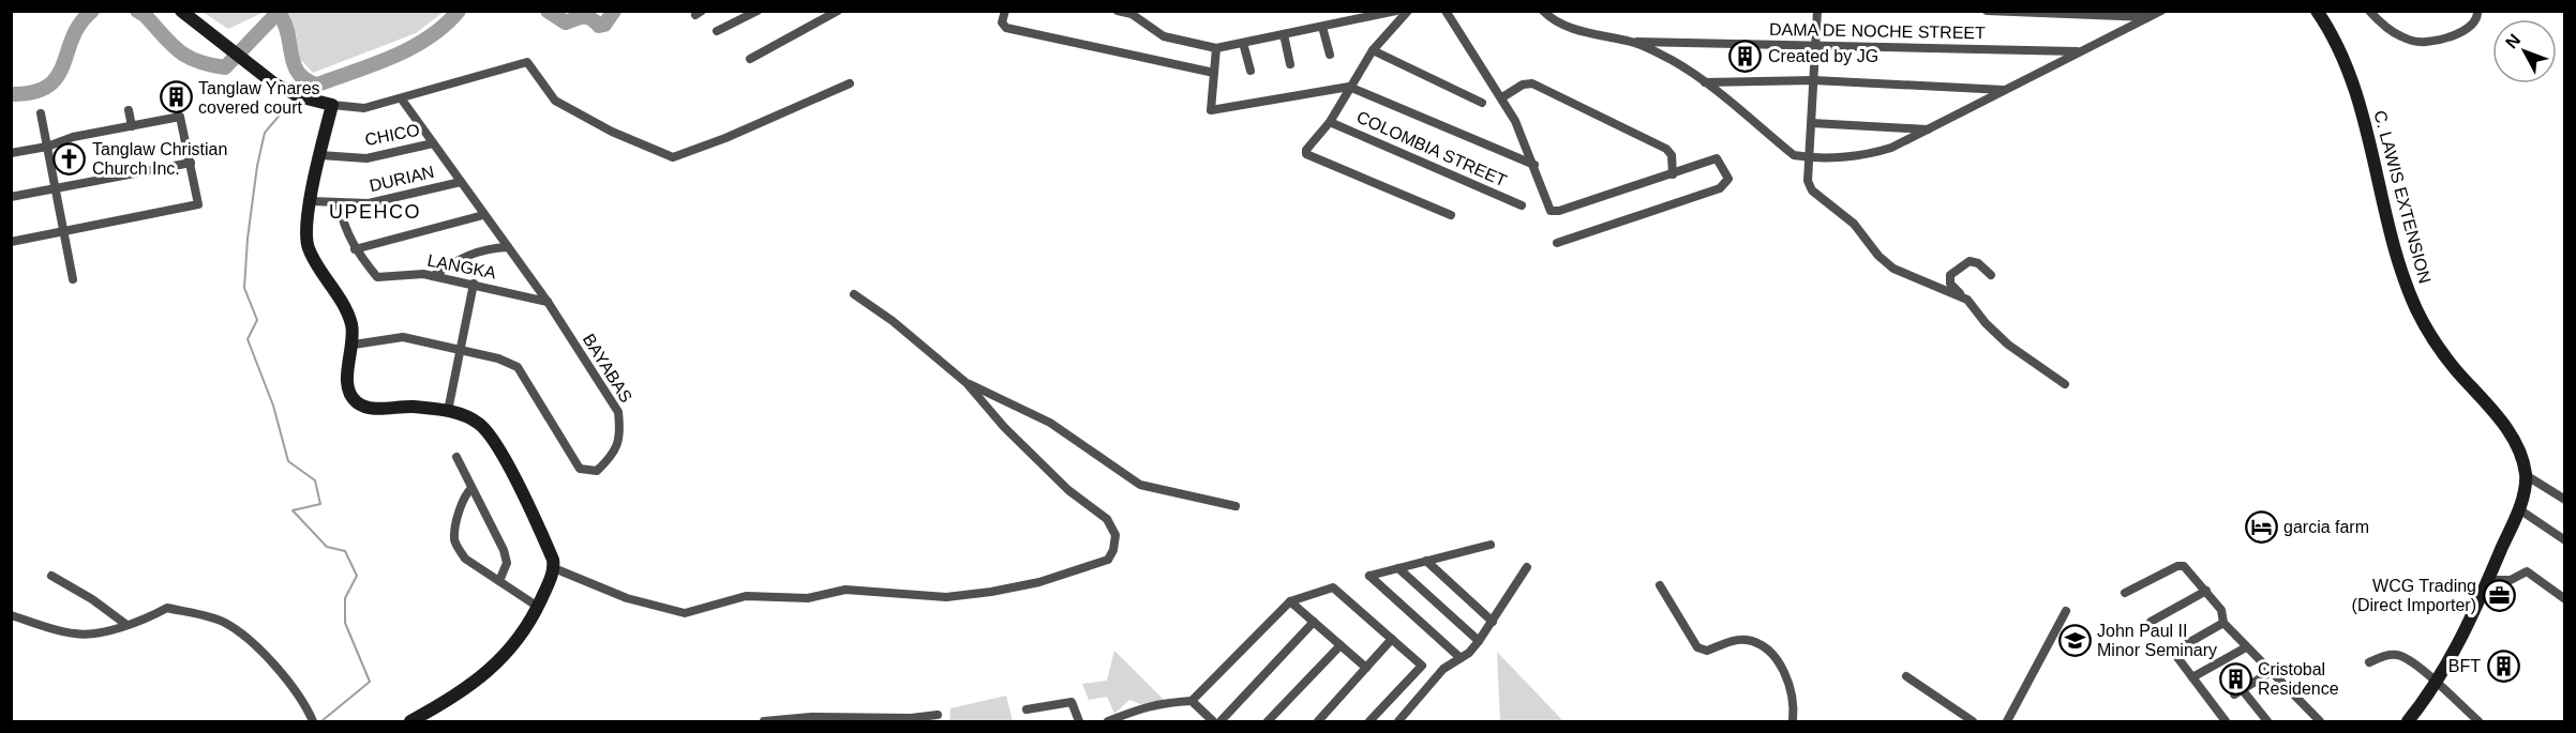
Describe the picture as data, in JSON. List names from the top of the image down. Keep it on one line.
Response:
{"streets":{"street":["DAMA DE NOCHE STREET","CHICO","COLOMBIA STREET","DURIAN","C. LAWIS EXTENSION","LANGKA","BAYABAS"]},"crossings":[["CHICO","BAYABAS"],["DURIAN","LANGKA"],["DURIAN","BAYABAS"],["LANGKA","BAYABAS"]],"districts":["UPEHCO"],"places":{"building":["Created by JG","Tanglaw Ynares covered court","BFT","Cristobal Residence"],"church":["Tanglaw Christian Church Inc."],"hotel":["garcia farm"],"office":["WCG Trading (Direct Importer)"],"school or university":["John Paul II Minor Seminary"]},"north":"top left"}
